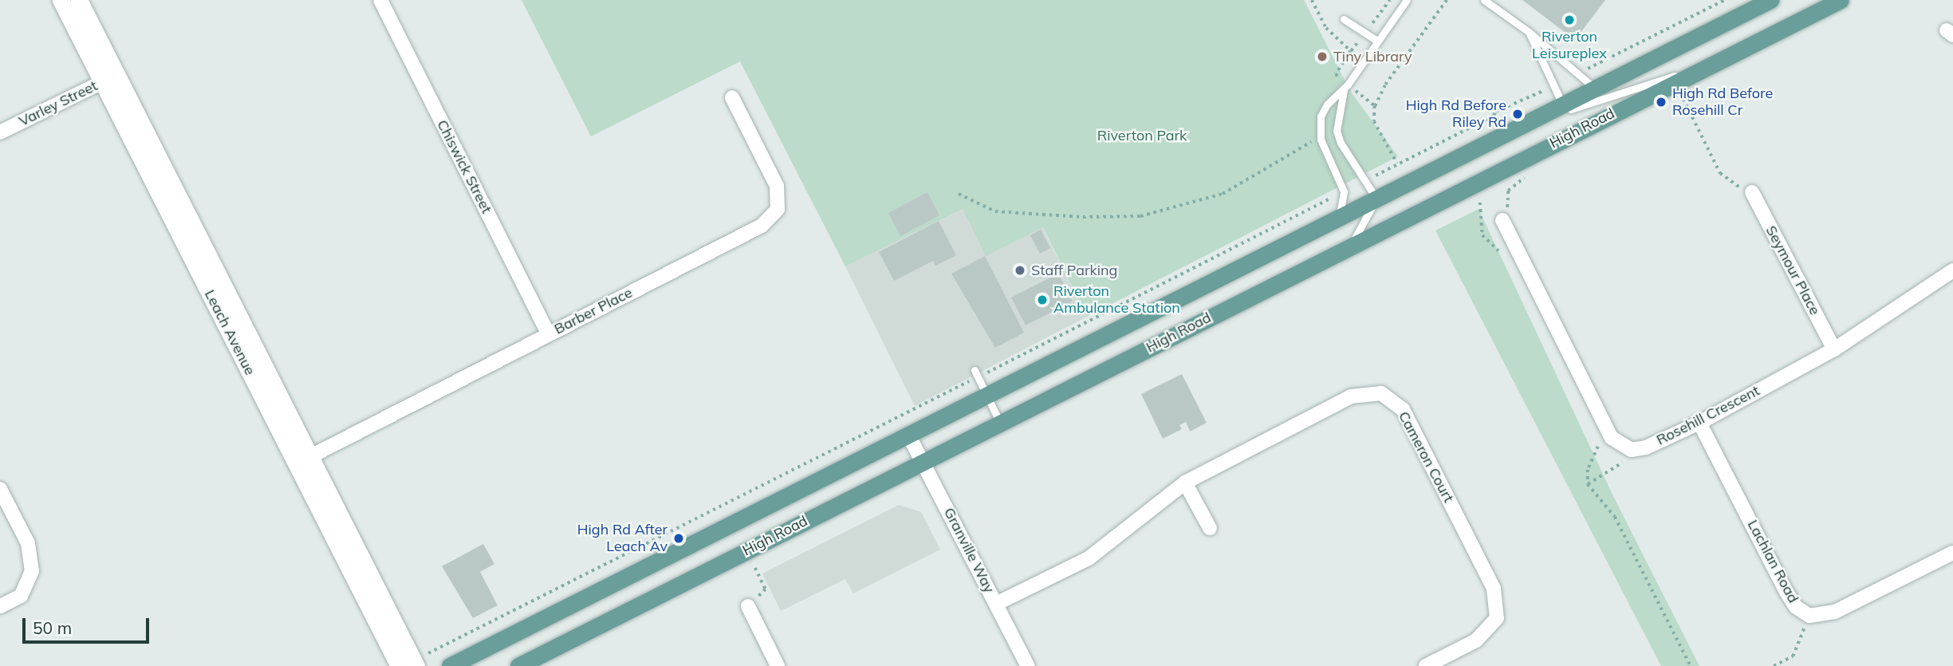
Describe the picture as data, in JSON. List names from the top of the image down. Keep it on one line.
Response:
{"streets":{"main road":["High Road"],"street":["Varley Street","Chiswick Street","Seymour Place","Barber Place","Leach Avenue","Rosehill Crescent","Cameron Court","Granville Way","Lachlan Road"]},"crossings":[["Varley Street","Leach Avenue"],["High Road","Granville Way"],["Chiswick Street","Barber Place"],["Seymour Place","Rosehill Crescent"],["Barber Place","Leach Avenue"],["Rosehill Crescent","Lachlan Road"],["Cameron Court","Granville Way"]],"parks":["Riverton Park"],"places":["Riverton Leisureplex","Tiny Library","High Rd Before Rosehill Cr","High Rd Before Riley Rd","Staff Parking","Riverton Ambulance Station","High Rd After Leach Av"],"scale_bar":"50 m"}
